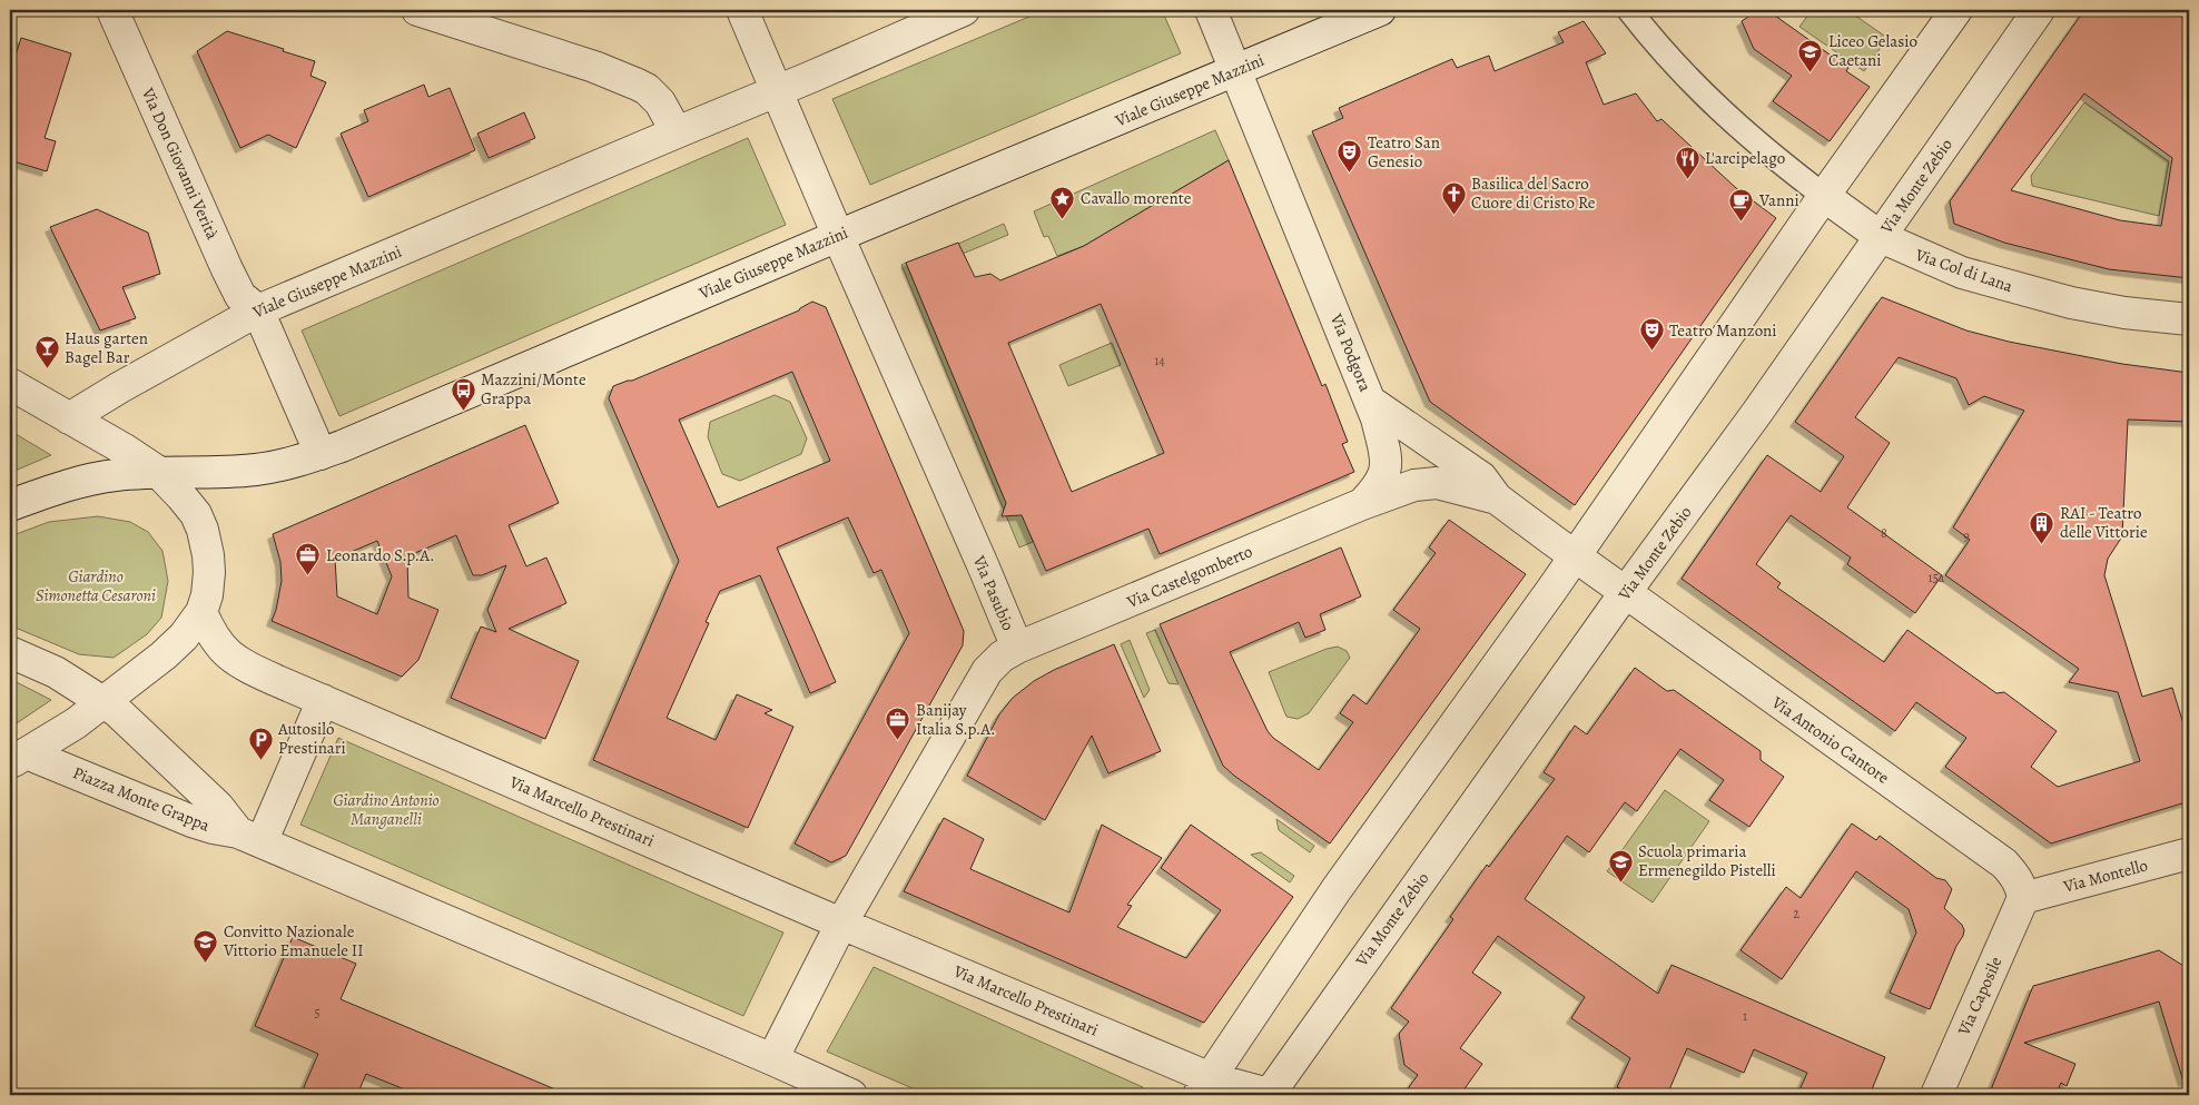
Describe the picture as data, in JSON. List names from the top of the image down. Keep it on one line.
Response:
{"streets":{"street":["Viale Giuseppe Mazzini","Via Don Giovanni Verità","Via Monte Zebio","Via Col di Lana","Via Podgora","Via Castelgomberto","Via Pasubio","Via Antonio Cantore","Piazza Monte Grappa","Via Marcello Prestinari","Via Montello","Via Caposile"]},"crossings":[["Viale Giuseppe Mazzini","Via Don Giovanni Verità"],["Viale Giuseppe Mazzini","Via Podgora"],["Viale Giuseppe Mazzini","Via Pasubio"],["Viale Giuseppe Mazzini","Piazza Monte Grappa"],["Via Monte Zebio","Via Col di Lana"],["Via Monte Zebio","Via Podgora"],["Via Monte Zebio","Via Antonio Cantore"],["Via Monte Zebio","Via Marcello Prestinari"],["Via Podgora","Via Castelgomberto"],["Via Podgora","Via Antonio Cantore"],["Via Castelgomberto","Via Pasubio"],["Via Pasubio","Via Marcello Prestinari"],["Via Antonio Cantore","Via Montello"],["Via Antonio Cantore","Via Caposile"],["Piazza Monte Grappa","Via Marcello Prestinari"],["Via Montello","Via Caposile"]],"parks":["Giardino Simonetta Cesaroni","Giardino Antonio Manganelli"],"places":{"school or university":["Liceo Gelasio Caetani","Scuola primaria Ermenegildo Pistelli","Convitto Nazionale Vittorio Emanuele II"],"theatre":["Teatro San Genesio","Teatro Manzoni"],"restaurant":["L'arcipelago"],"church":["Basilica del Sacro Cuore di Cristo Re"],"place":["Cavallo morente"],"cafe":["Vanni"],"bar":["Haus garten Bagel Bar"],"bus stop":["Mazzini/Monte Grappa"],"building":["RAI - Teatro delle Vittorie"],"office":["Leonardo S.p.A.","Banijay Italia S.p.A."],"parking":["Autosilo Prestinari"]},"house_numbers":["14","8","9","15a","2","5","1"]}
